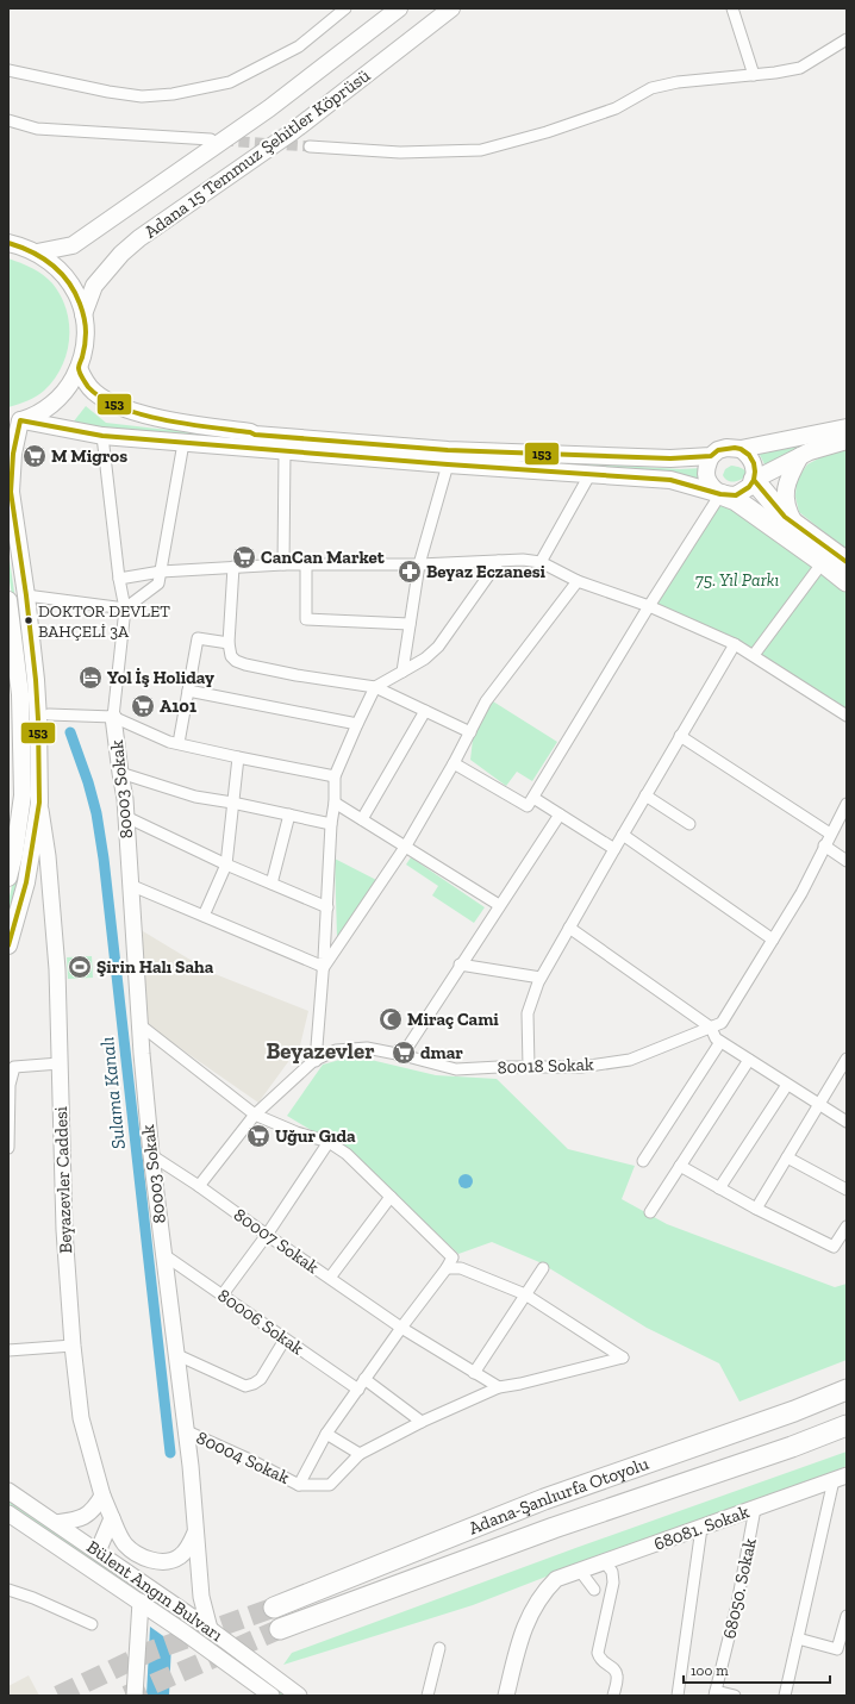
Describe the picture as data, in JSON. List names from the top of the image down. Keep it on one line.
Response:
{"streets":{"highway":["Adana-Şanlıurfa Otoyolu"],"main road":["Adana 15 Temmuz Şehitler Köprüsü"],"street":["80003 Sokak","80018 Sokak","Beyazevler Caddesi","80007 Sokak","80006 Sokak","80004 Sokak","68081. Sokak","68050. Sokak","Bülent Angın Bulvarı"]},"crossings":[["80003 Sokak","Beyazevler Caddesi"],["80003 Sokak","80007 Sokak"],["80003 Sokak","80006 Sokak"],["80003 Sokak","80004 Sokak"],["80003 Sokak","Bülent Angın Bulvarı"],["80018 Sokak","80007 Sokak"],["80007 Sokak","80004 Sokak"],["80006 Sokak","80004 Sokak"],["68081. Sokak","68050. Sokak"]],"districts":["Beyazevler"],"water":["Sulama Kanalı"],"parks":["75. Yıl Parkı"],"places":{"supermarket":["M Migros","CanCan Market","A101","dmar","Uğur Gıda"],"pharmacy":["Beyaz Eczanesi"],"other":["DOKTOR DEVLET BAHÇELİ 3A"],"hotel":["Yol İş Holiday"],"sports":["Şirin Halı Saha"],"mosque":["Miraç Cami"]},"lines":["transit line 153"],"scale_bar":"100 m"}
